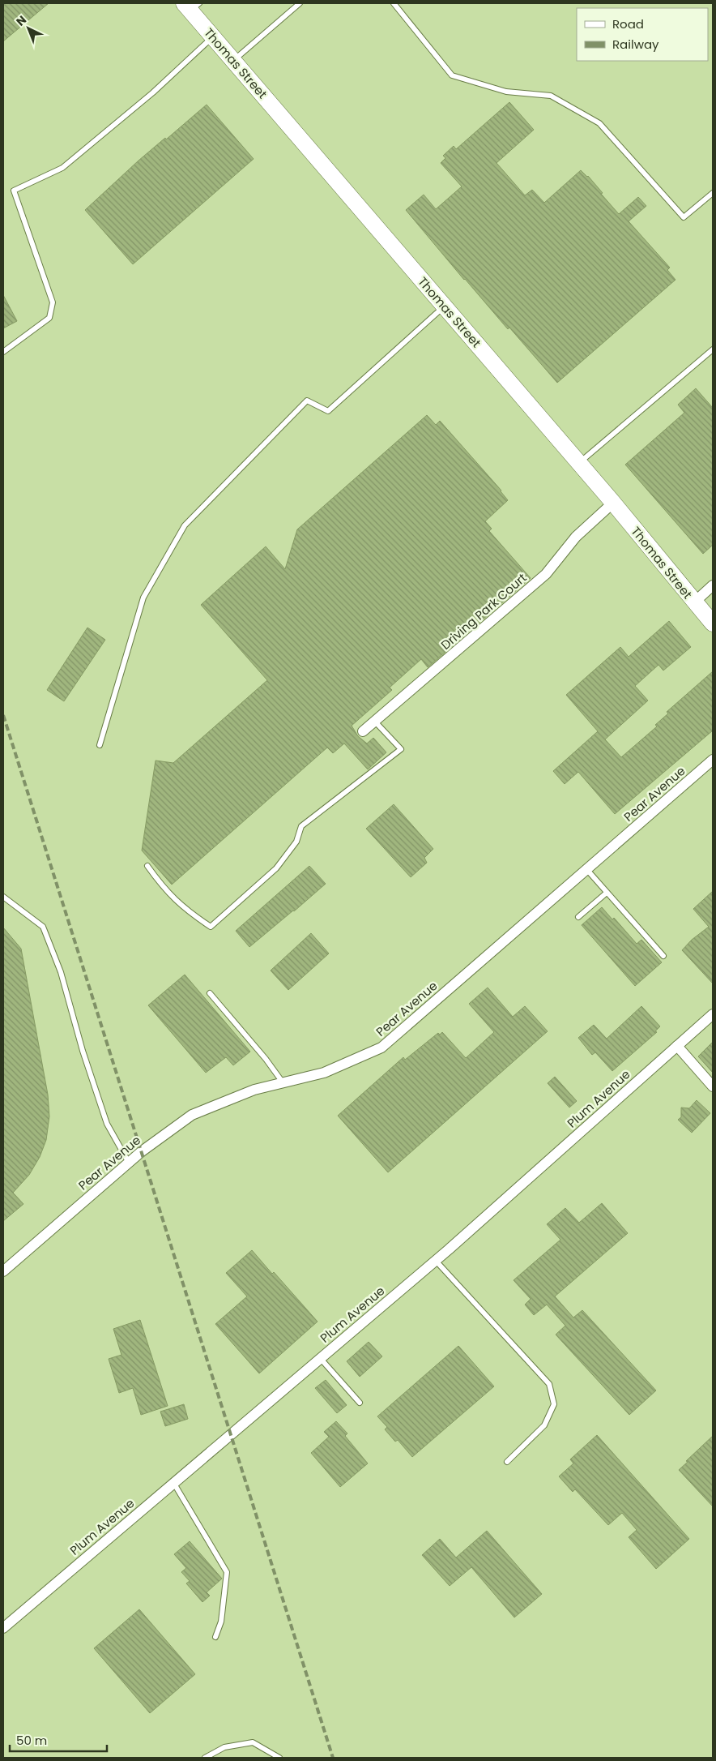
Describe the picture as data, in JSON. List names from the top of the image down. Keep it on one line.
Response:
{"streets":{"main road":["Thomas Street"],"street":["Driving Park Court","Pear Avenue","Plum Avenue"]},"crossings":[["Thomas Street","Driving Park Court"]],"legend":["Road","Railway"],"scale_bar":"50 m","north":"top left"}
